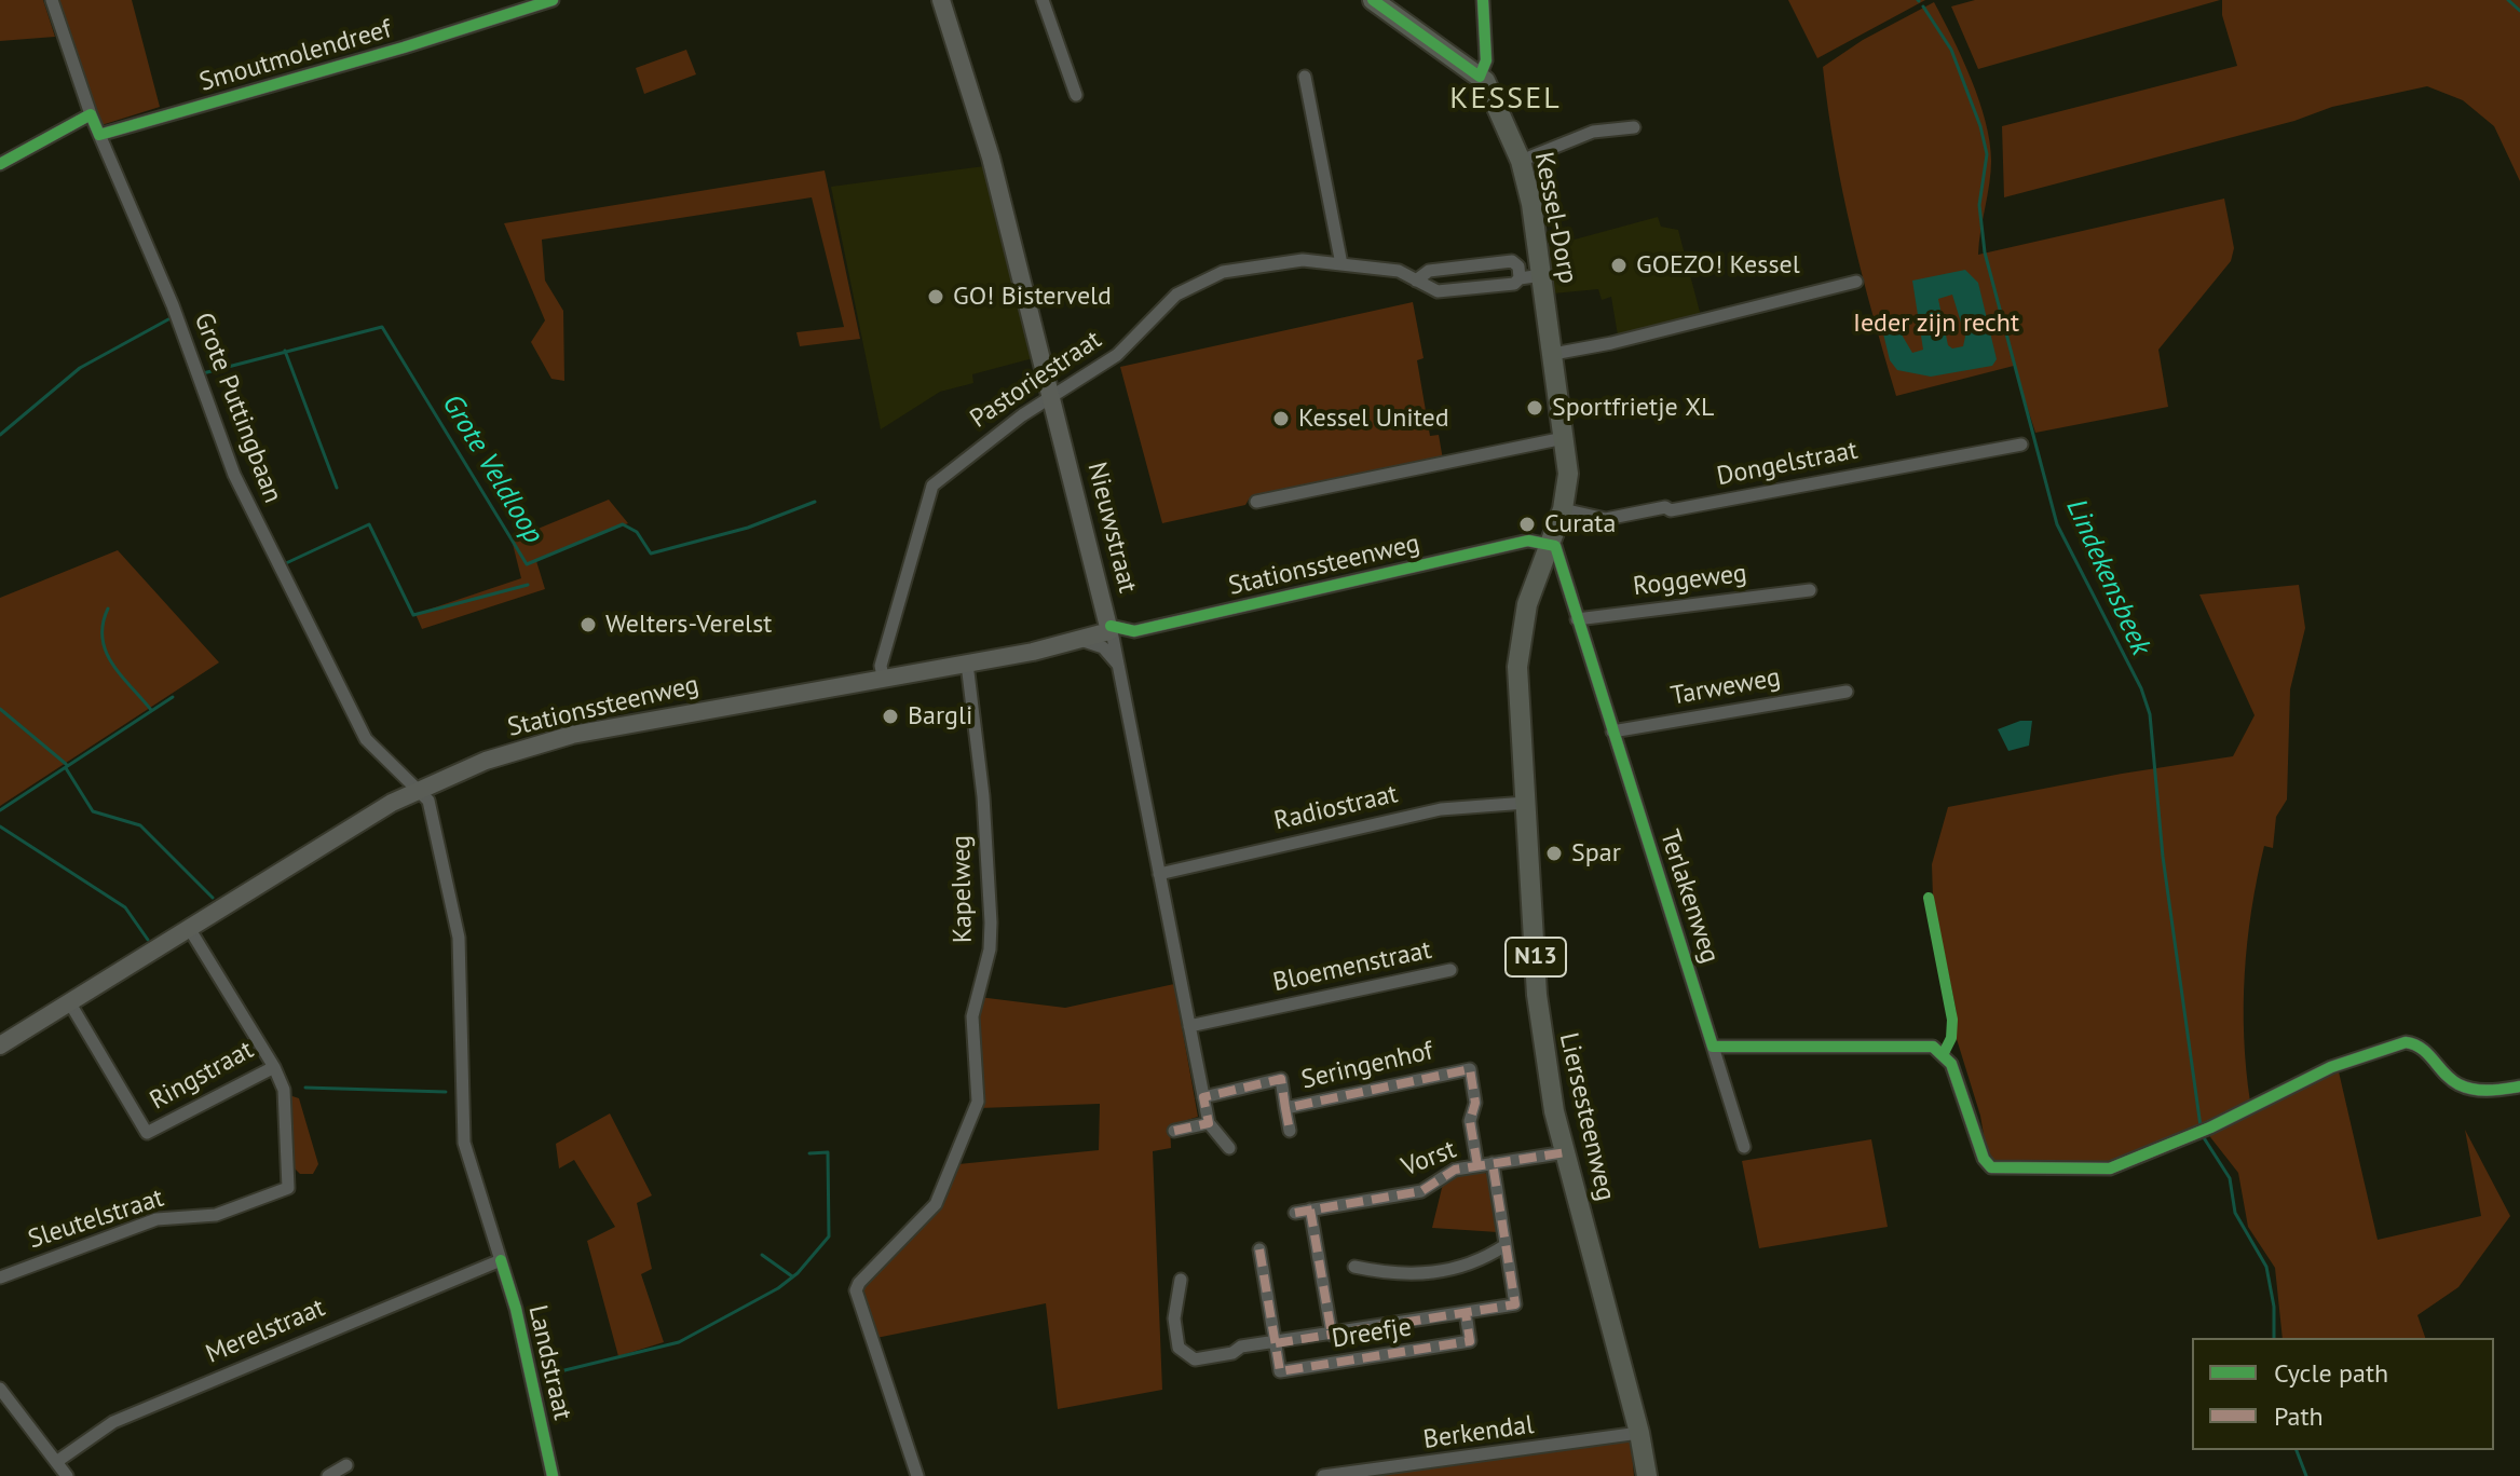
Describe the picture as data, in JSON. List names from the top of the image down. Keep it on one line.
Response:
{"streets":{"main road":["Kessel-Dorp","N13","Liersesteenweg"],"street":["Smoutmolendreef","Pastoriestraat","Grote Puttingbaan","Dongelstraat","Nieuwstraat","Stationssteenweg","Roggeweg","Tarweweg","Radiostraat","Kapelweg","Terlakenweg","Bloemenstraat","Seringenhof","Ringstraat","Vorst","Sleutelstraat","Merelstraat","Dreefje","Landstraat","Berkendal"]},"crossings":[["Smoutmolendreef","Grote Puttingbaan"],["Kessel-Dorp","Dongelstraat"],["Kessel-Dorp","Liersesteenweg"],["Pastoriestraat","Nieuwstraat"],["Pastoriestraat","Stationssteenweg"],["Grote Puttingbaan","Stationssteenweg"],["Grote Puttingbaan","Landstraat"],["Dongelstraat","Liersesteenweg"],["Nieuwstraat","Stationssteenweg"],["Nieuwstraat","Radiostraat"],["Nieuwstraat","Bloemenstraat"],["Nieuwstraat","Seringenhof"],["Stationssteenweg","Kapelweg"],["Stationssteenweg","Terlakenweg"],["Stationssteenweg","Ringstraat"],["Stationssteenweg","Liersesteenweg"],["Stationssteenweg","Landstraat"],["Roggeweg","Terlakenweg"],["Tarweweg","Terlakenweg"],["Radiostraat","Liersesteenweg"],["Terlakenweg","Liersesteenweg"],["Seringenhof","Vorst"],["Ringstraat","Sleutelstraat"],["Liersesteenweg","Vorst"],["Liersesteenweg","Berkendal"],["Merelstraat","Landstraat"]],"districts":["KESSEL"],"water":["Grote Veldloop","Lindekensbeek"],"parks":["Ieder zijn recht"],"places":["GOEZO! Kessel","GO! Bisterveld","Sportfrietje XL","Kessel United","Curata","Welters-Verelst","Bargli","Spar"],"legend":["Cycle path","Path"]}
